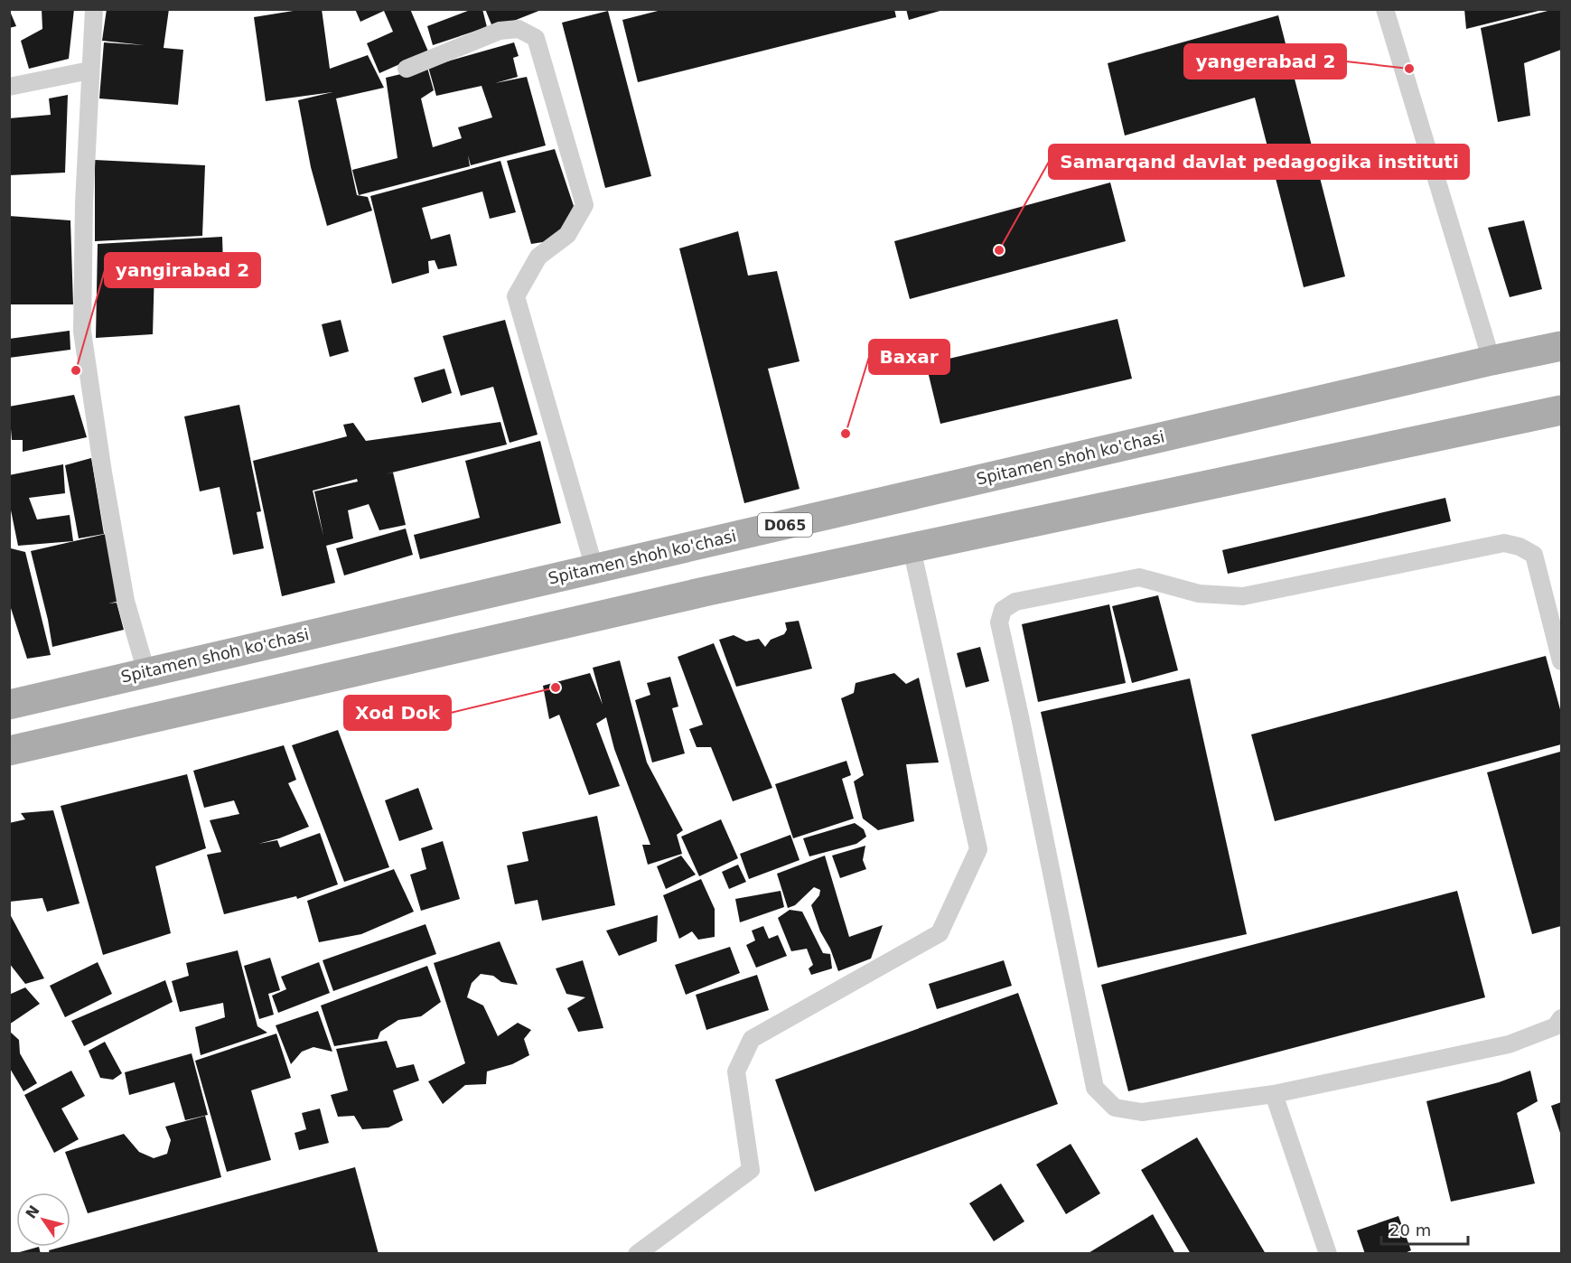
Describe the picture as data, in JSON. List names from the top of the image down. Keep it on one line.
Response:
{"streets":{"main road":["Spitamen shoh ko'chasi","D065"]},"places":["yangerabad 2","Samarqand davlat pedagogika instituti","yangirabad 2","Baxar","Xod Dok"],"scale_bar":"20 m","north":"top left"}
